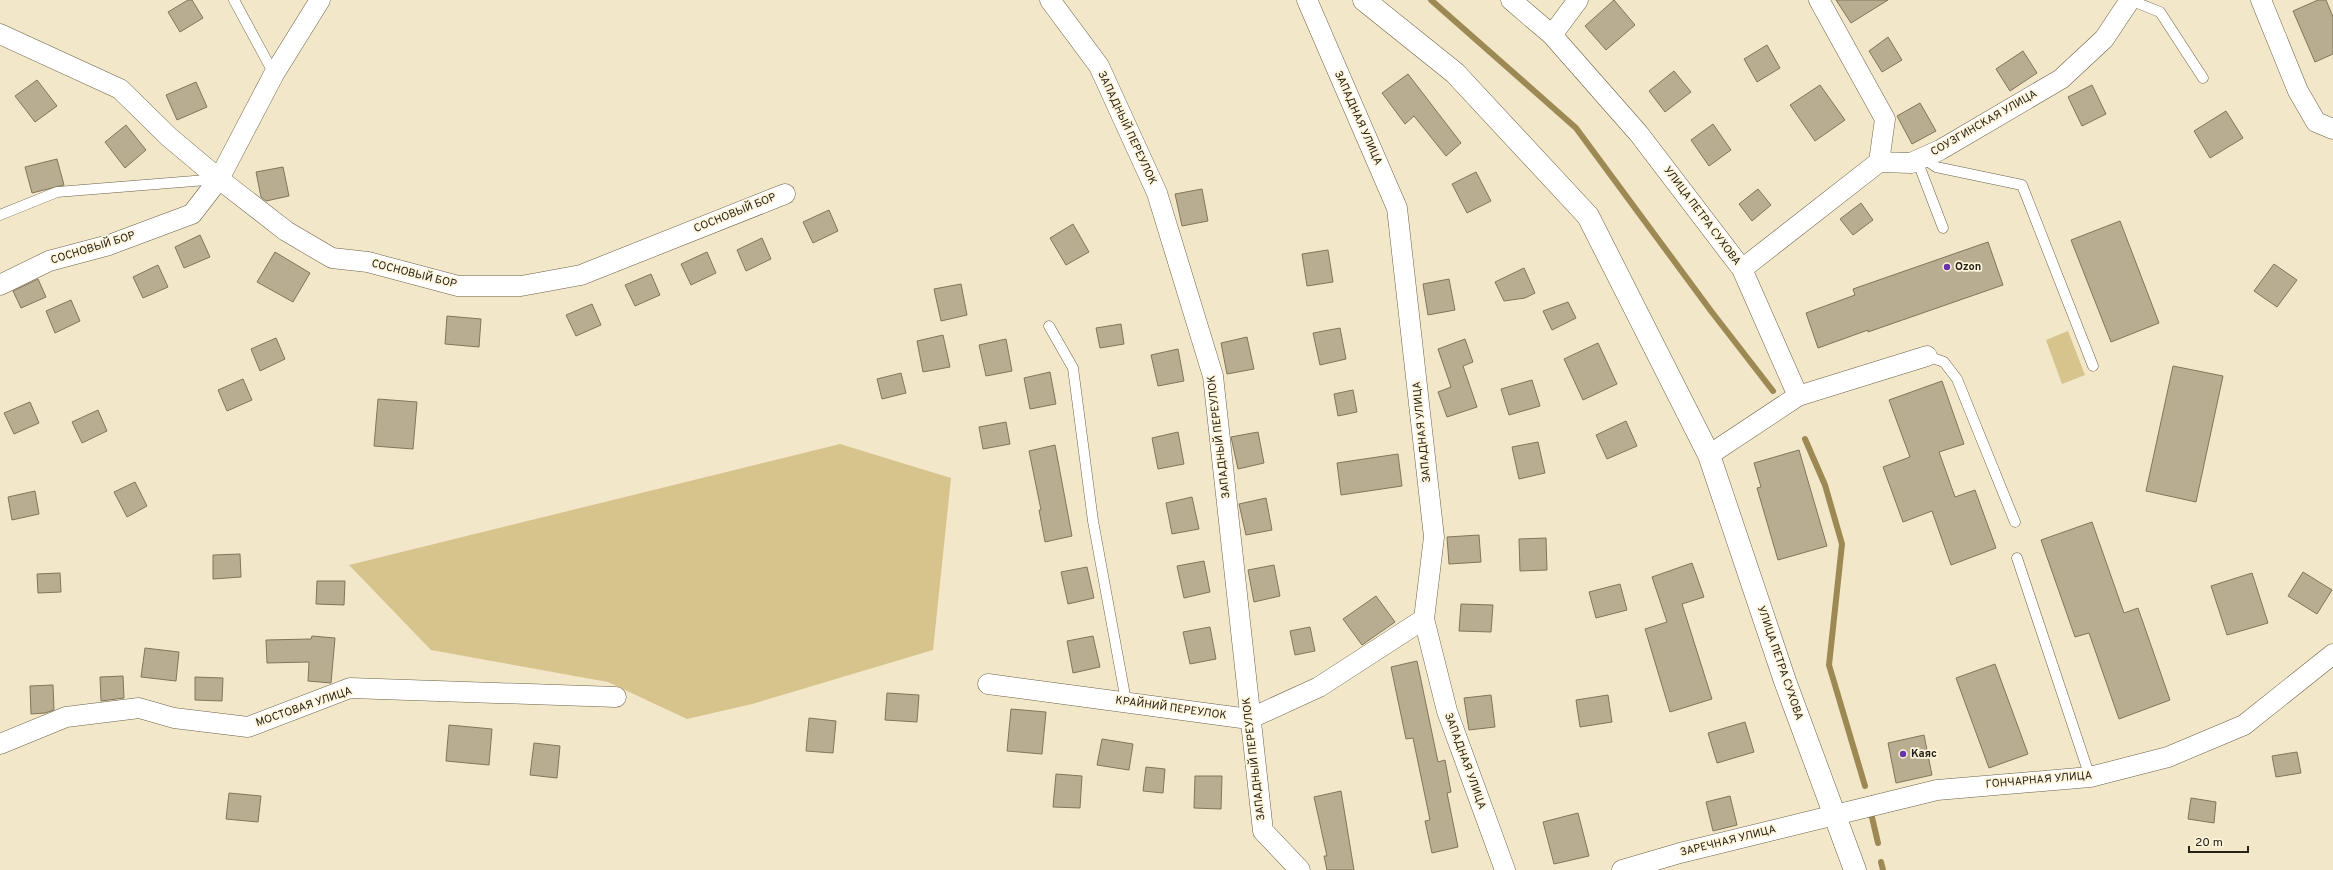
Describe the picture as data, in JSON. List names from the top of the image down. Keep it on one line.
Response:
{"streets":{"street":["ЗАПАДНАЯ УЛИЦА","СОУЗГИНСКАЯ УЛИЦА","ЗАПАДНЫЙ ПЕРЕУЛОК","СОСНОВЫЙ БОР","УЛИЦА ПЕТРА СУХОВА","МОСТОВАЯ УЛИЦА","КРАЙНИЙ ПЕРЕУЛОК","ГОНЧАРНАЯ УЛИЦА","ЗАРЕЧНАЯ УЛИЦА"]},"crossings":[["ЗАПАДНЫЙ ПЕРЕУЛОК","КРАЙНИЙ ПЕРЕУЛОК"],["УЛИЦА ПЕТРА СУХОВА","ГОНЧАРНАЯ УЛИЦА"],["УЛИЦА ПЕТРА СУХОВА","ЗАРЕЧНАЯ УЛИЦА"],["ГОНЧАРНАЯ УЛИЦА","ЗАРЕЧНАЯ УЛИЦА"]],"places":["Ozon","Каяс"],"scale_bar":"20 m"}
